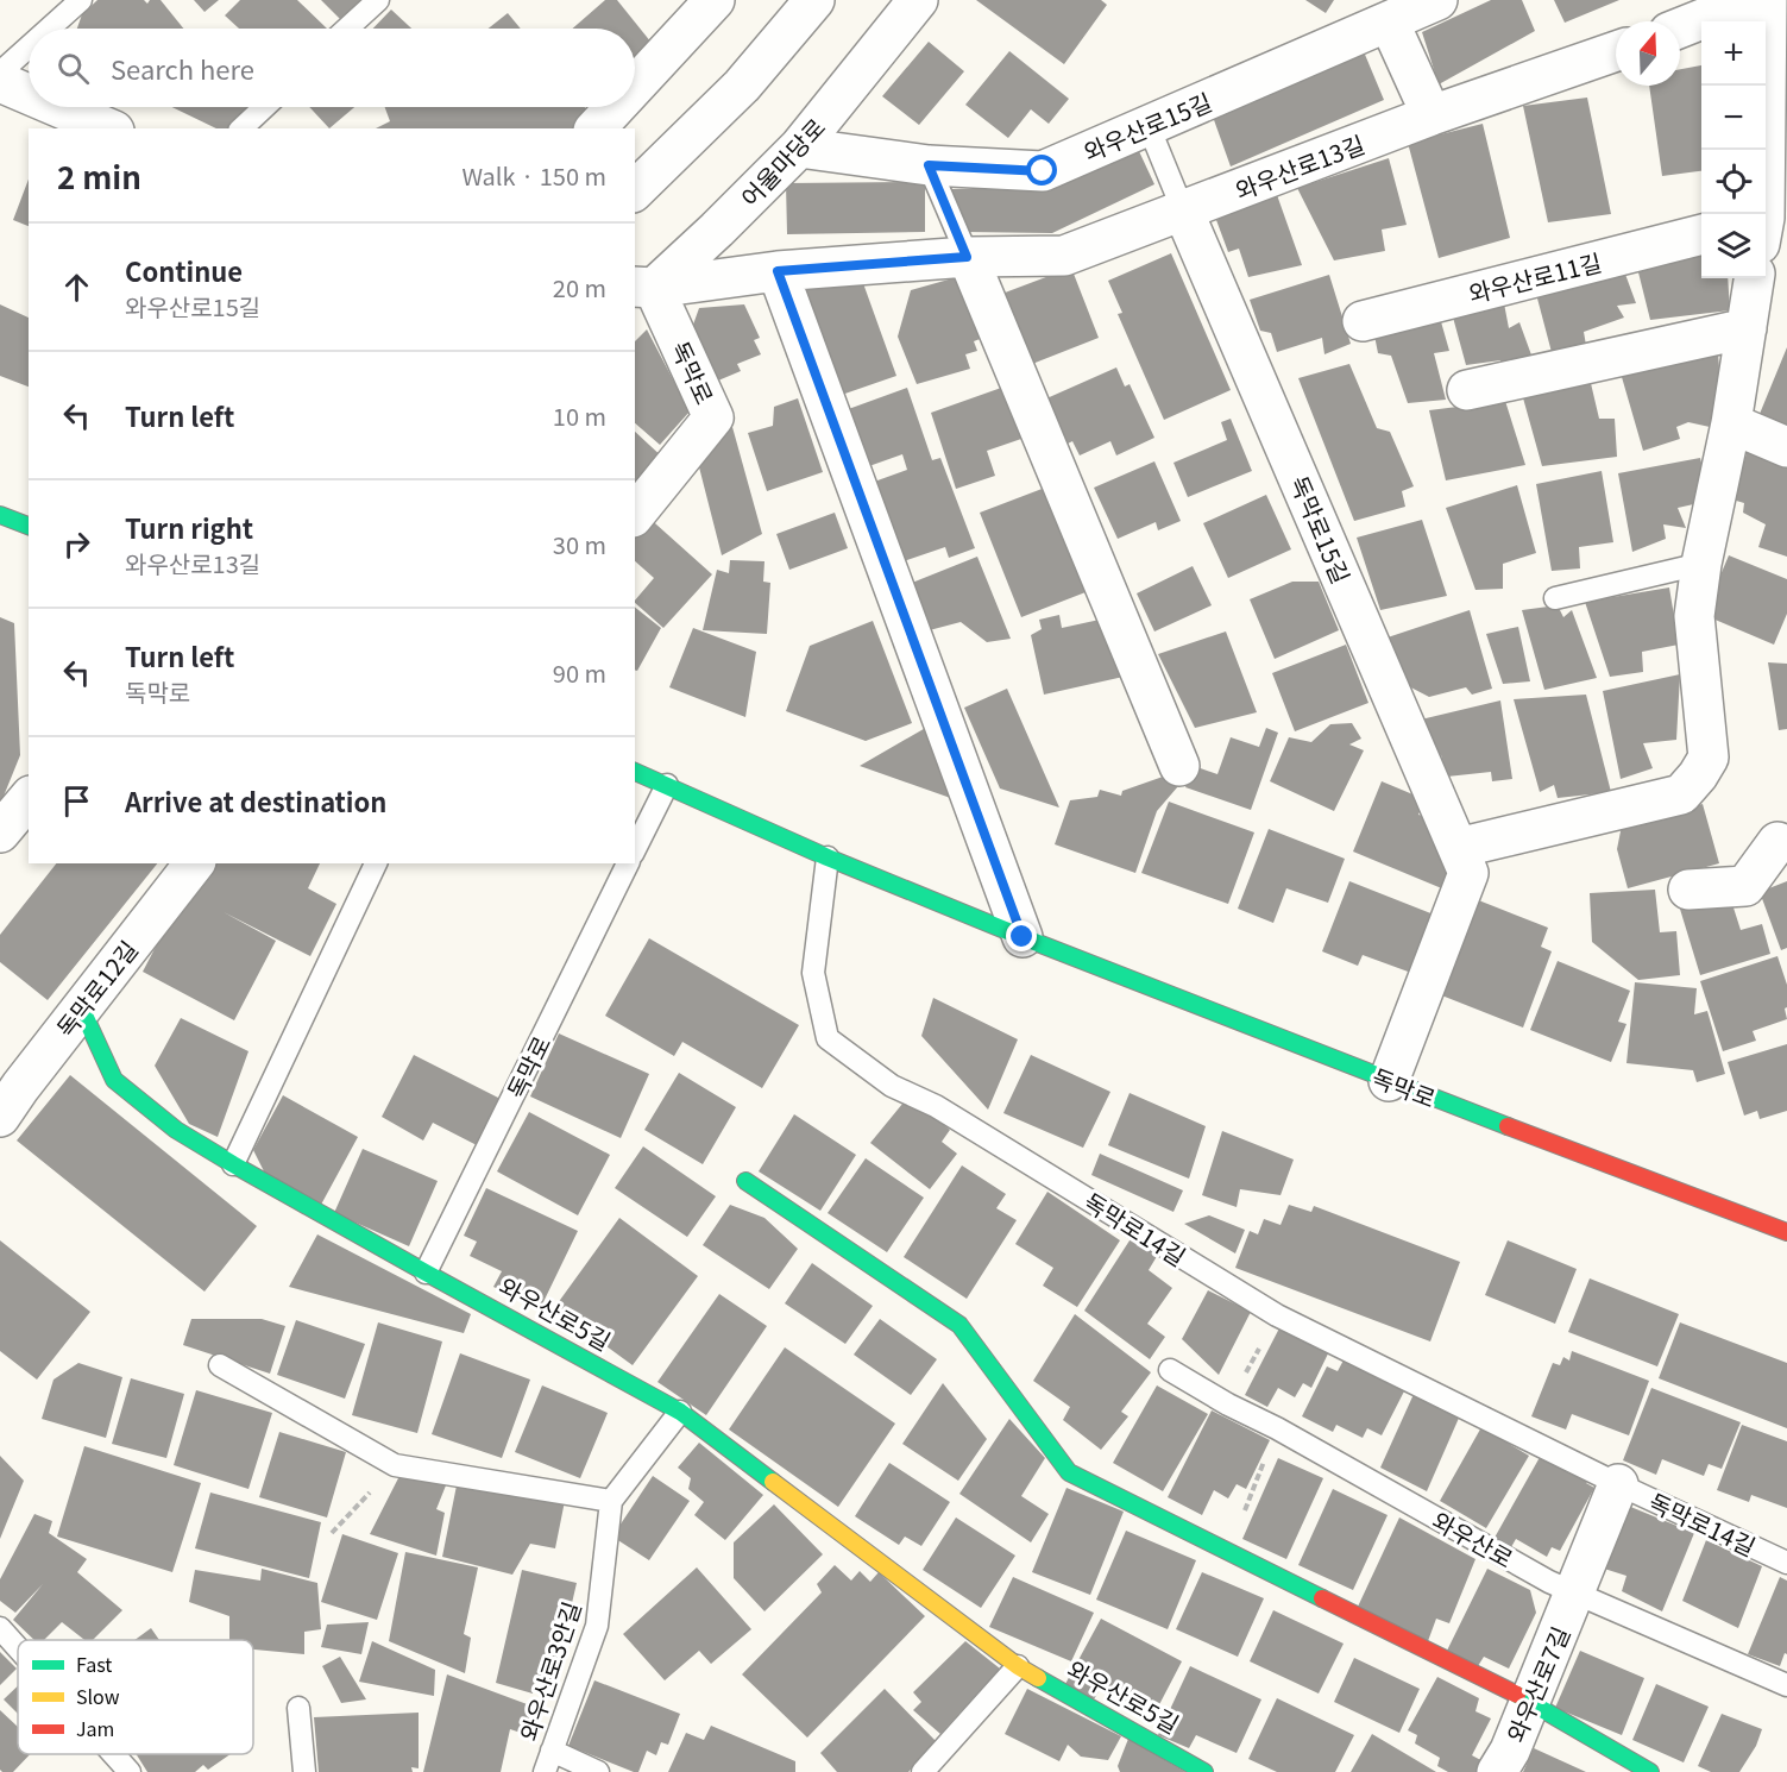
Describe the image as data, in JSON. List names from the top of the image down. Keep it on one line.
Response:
{"streets":{"street":["와우산로15길","어울마당로","와우산로13길","와우산로11길","독막로","독막로15길","독막로12길","와우산로5길","와우산로7길"],"lane":["독막로14길","와우산로","와우산로3안길"]},"crossings":[["와우산로15길","어울마당로"],["어울마당로","와우산로13길"],["어울마당로","독막로"],["와우산로13길","독막로"],["와우산로13길","독막로15길"],["독막로","독막로15길"],["독막로","독막로14길"],["독막로","와우산로5길"],["독막로12길","와우산로5길"],["와우산로","와우산로7길"]],"legend":["Fast","Slow","Jam"],"north":"top","page":{"map_buttons":["+","−"],"search":"Search here","heading":["2 min","Walk · 150 m"],"list":[["Continue","와우산로15길","20 m"],["Turn left","10 m"],["Turn right","와우산로13길","30 m"],["Turn left","독막로","90 m"],"Arrive at destination"]}}
